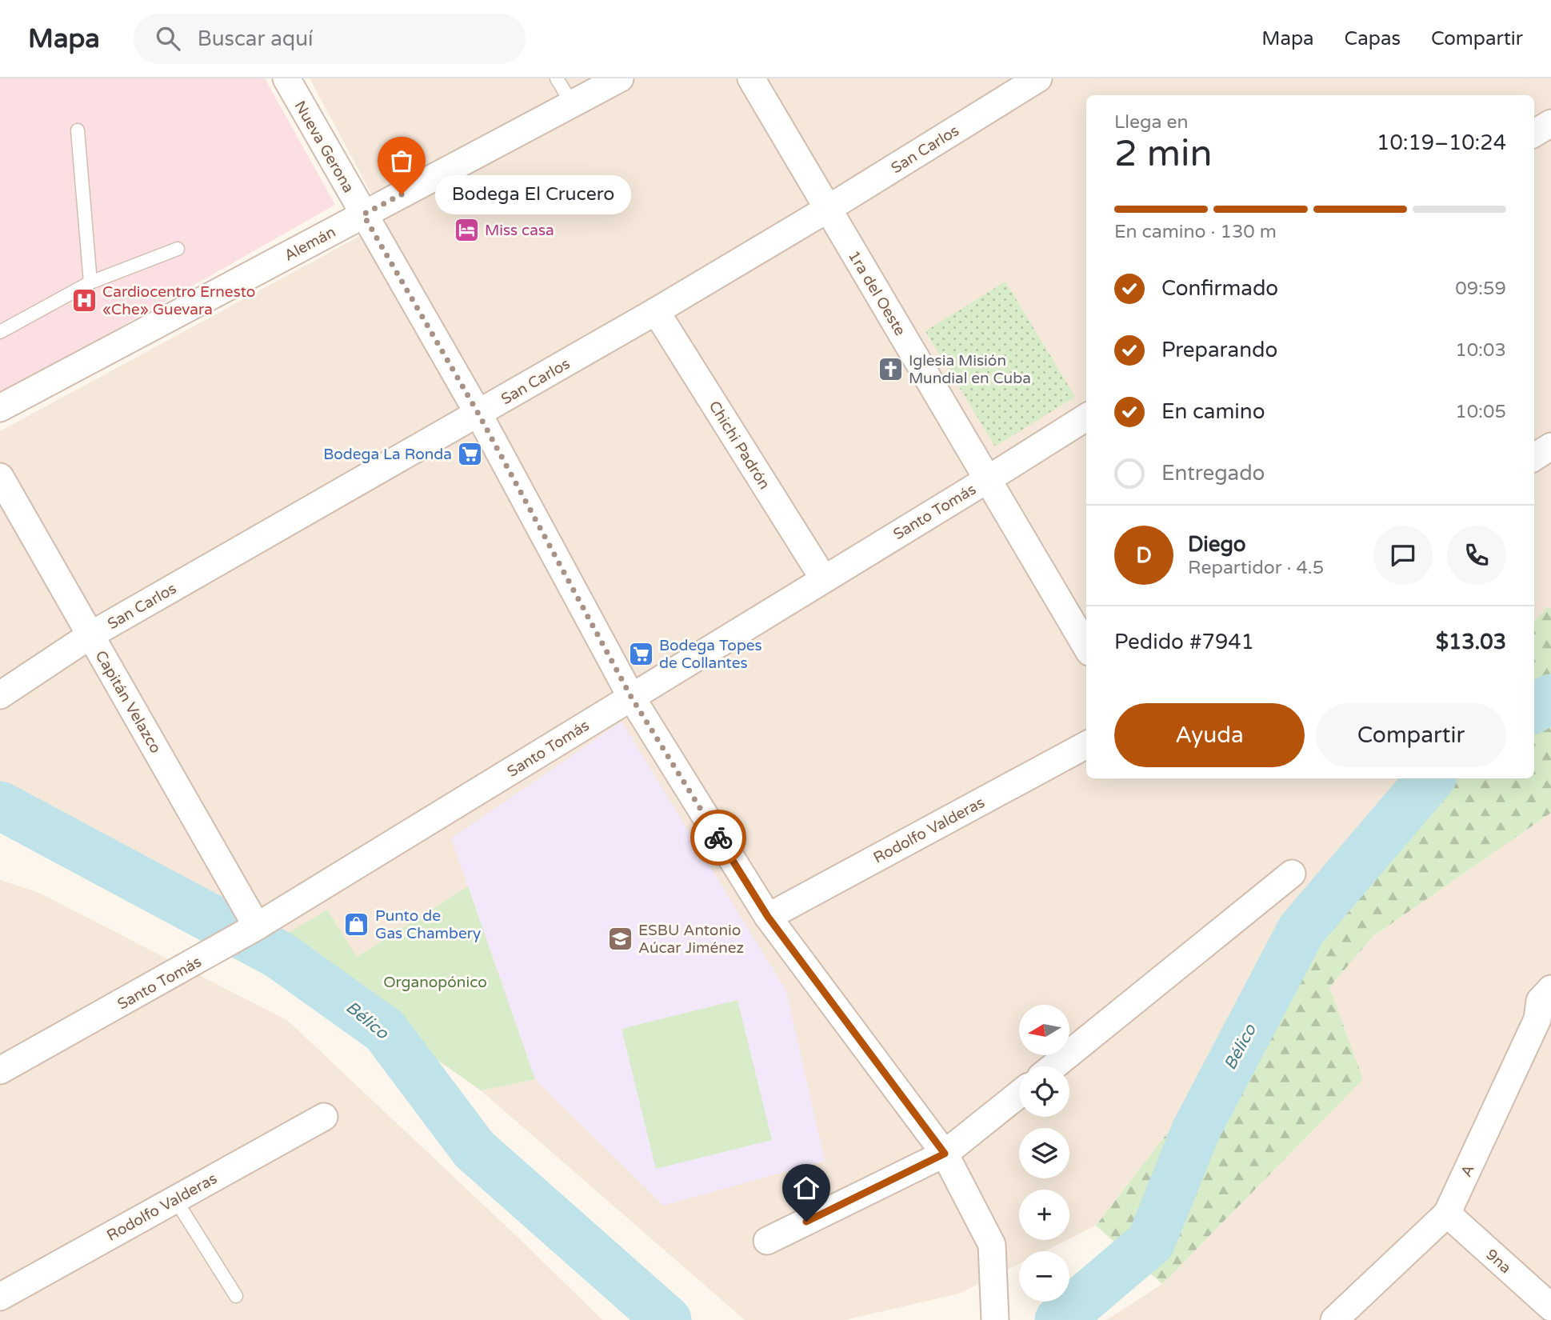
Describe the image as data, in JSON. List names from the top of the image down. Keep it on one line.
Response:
{"streets":{"street":["Nueva Gerona","San Carlos","Alemán","1ra del Oeste","Chichi Padrón","Santo Tomás","Capitán Velazco","Rodolfo Valderas","A","9na"]},"crossings":[["Nueva Gerona","San Carlos"],["Nueva Gerona","Alemán"],["Nueva Gerona","Santo Tomás"],["Nueva Gerona","Rodolfo Valderas"],["San Carlos","1ra del Oeste"],["San Carlos","Chichi Padrón"],["San Carlos","Capitán Velazco"],["1ra del Oeste","Santo Tomás"],["Chichi Padrón","Santo Tomás"],["Santo Tomás","Capitán Velazco"],["A","9na"]],"water":["Bélico"],"parks":["Organopónico"],"places":{"other":["Bodega El Crucero"],"hotel":["Miss casa"],"hospital":["Cardiocentro Ernesto «Che» Guevara"],"church":["Iglesia Misión Mundial en Cuba"],"supermarket":["Bodega La Ronda","Bodega Topes de Collantes"],"shop":["Punto de Gas Chambery"],"school or university":["ESBU Antonio Aúcar Jiménez"]},"north":"left","page":{"header":"Mapa","search":"Buscar aquí","nav":["Mapa","Capas","Compartir"],"heading":["2 min","Llega en","10:19–10:24"],"panel":["Diego","Repartidor · 4.5","Pedido #7941","$13.03"],"bubble":"Bodega El Crucero","bar":"En camino · 130 m","list":[["Confirmado","09:59"],["Preparando","10:03"],["En camino","10:05"],"Entregado"],"round":"D","buttons":["Ayuda","Compartir"],"map_buttons":["+","−"]}}
